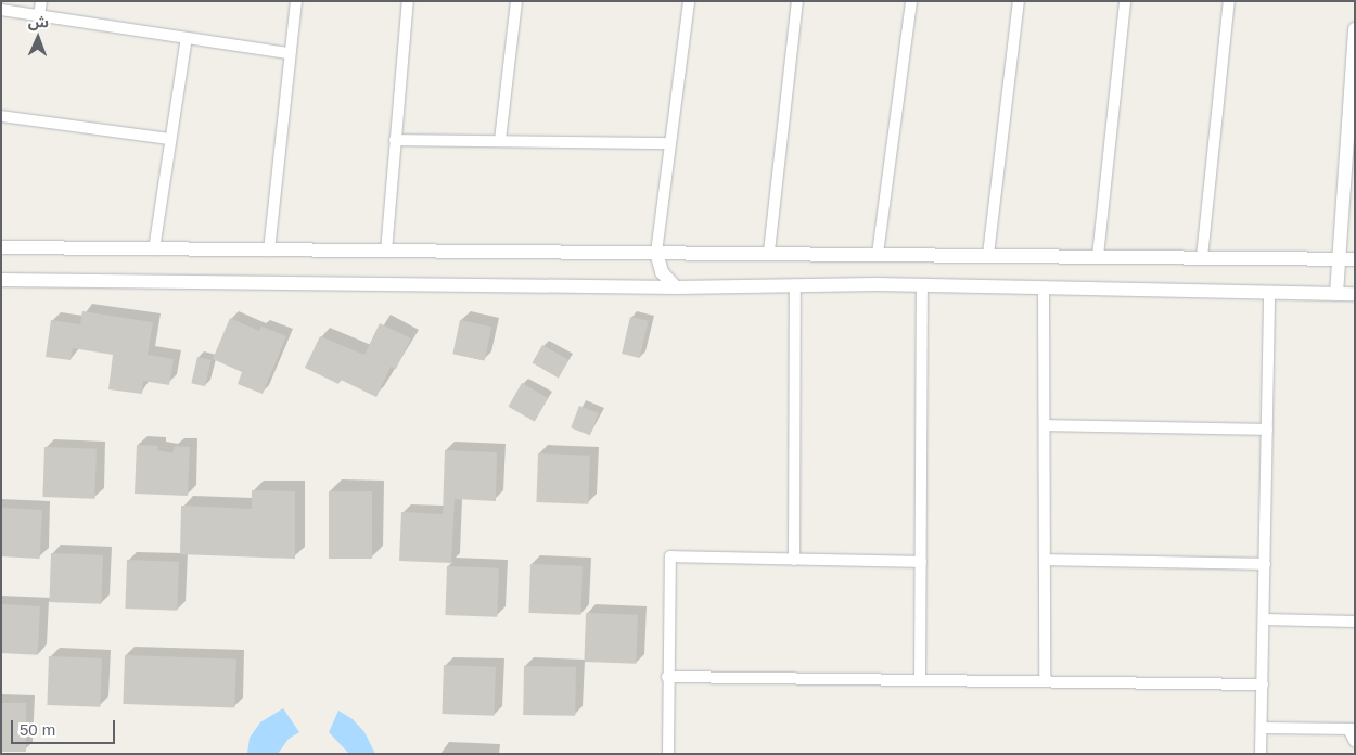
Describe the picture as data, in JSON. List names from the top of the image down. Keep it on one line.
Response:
{"scale_bar":"50 m","north":"top"}
